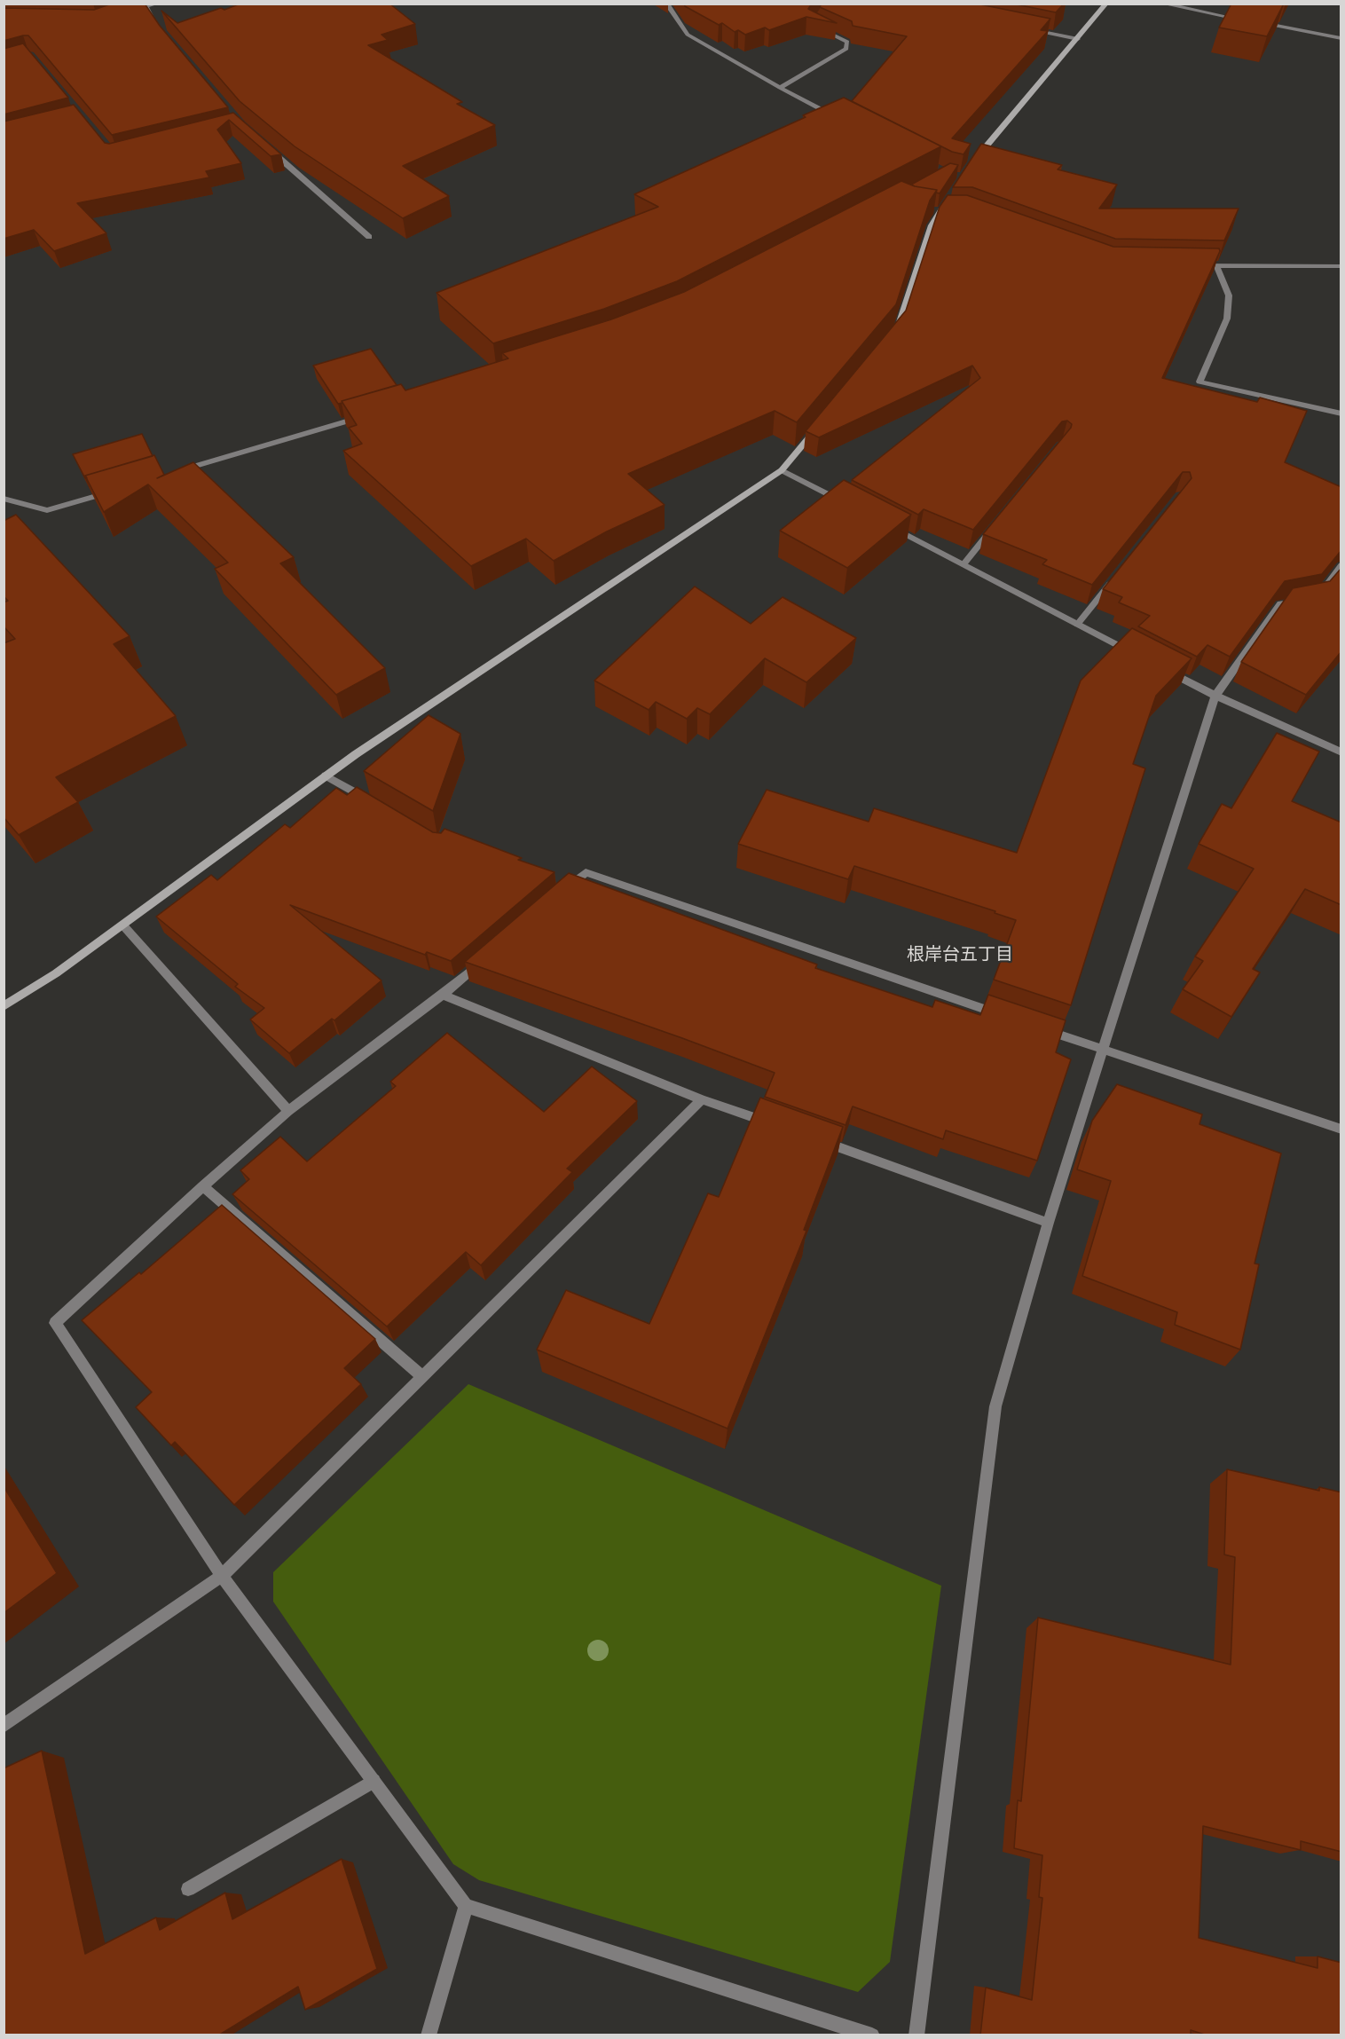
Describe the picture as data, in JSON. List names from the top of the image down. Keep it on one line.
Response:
{"districts":["根岸台五丁目"]}
